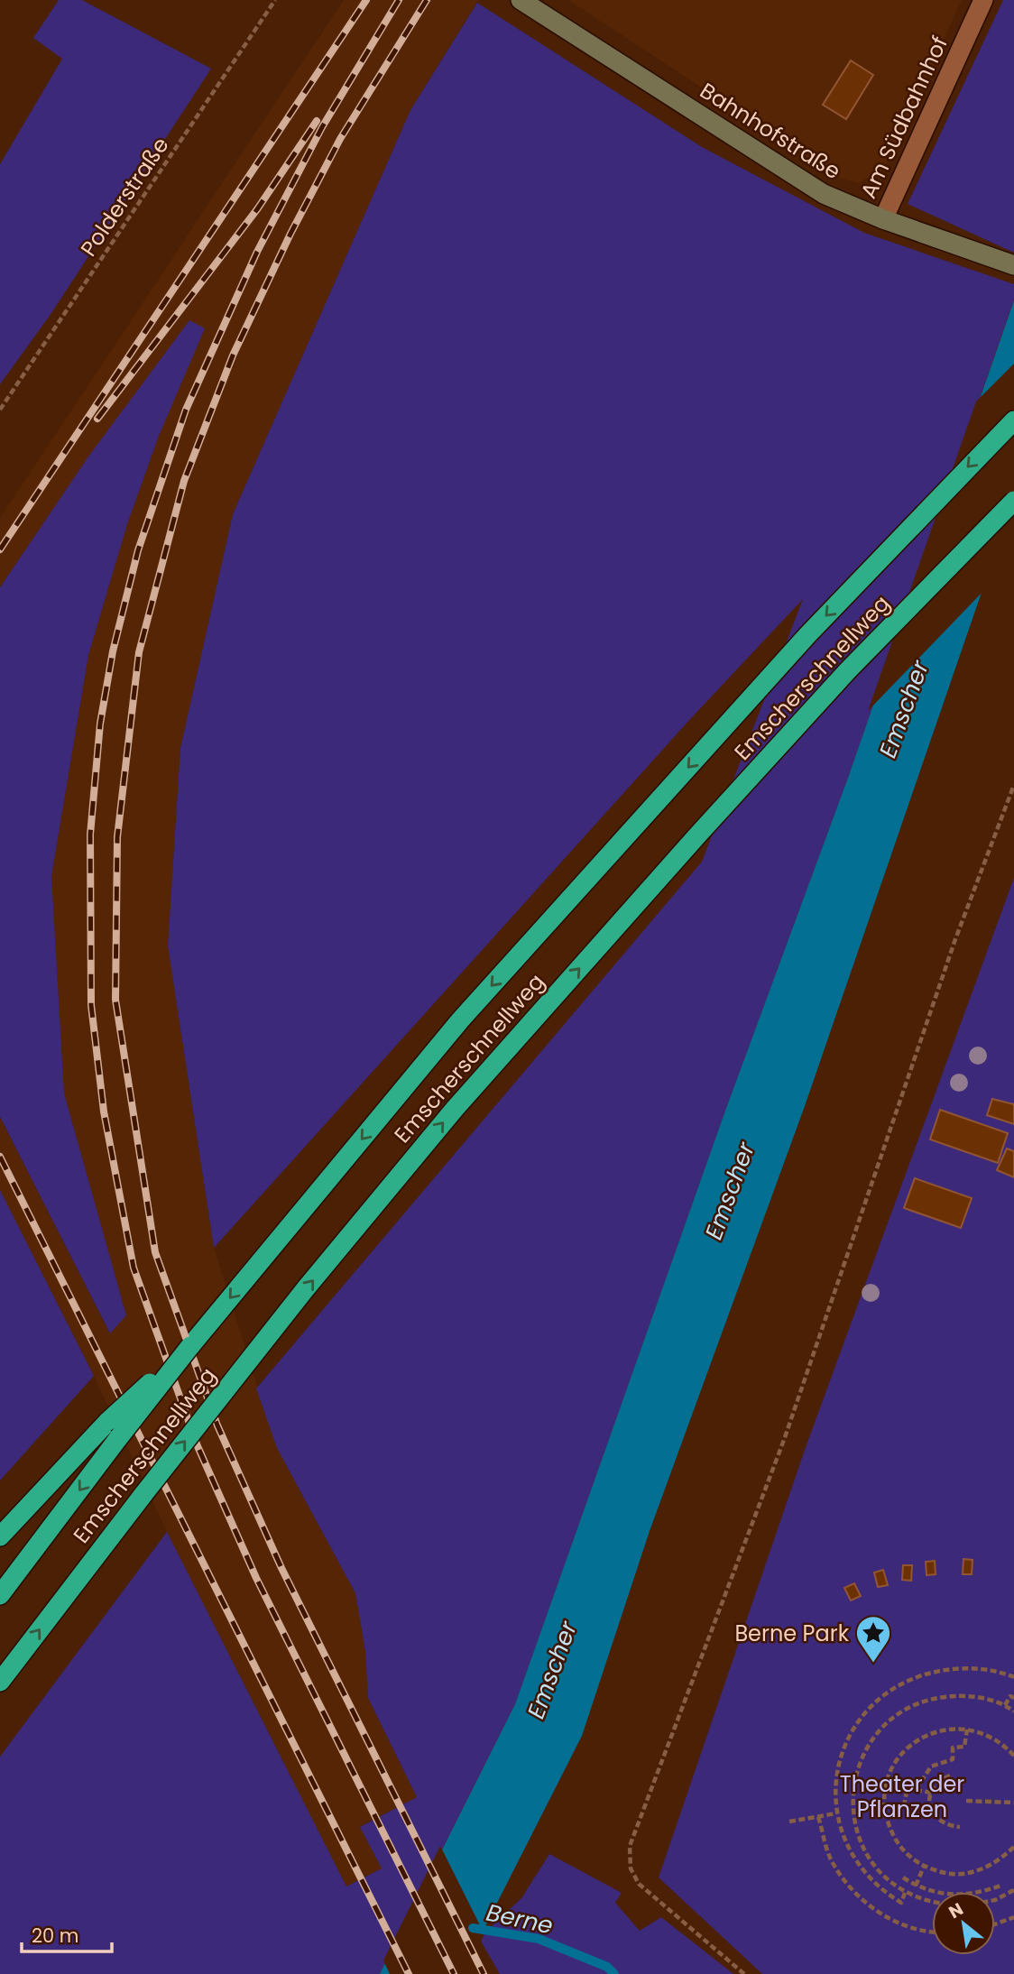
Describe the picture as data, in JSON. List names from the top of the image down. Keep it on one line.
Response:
{"streets":{"highway":["Emscherschnellweg"],"street":["Am Südbahnhof","Bahnhofstraße"],"path":["Polderstraße"]},"crossings":[["Am Südbahnhof","Bahnhofstraße"]],"water":["Emscher","Berne"],"parks":["Theater der Pflanzen"],"places":{"place":["Berne Park"]},"scale_bar":"20 m","north":"top left"}
